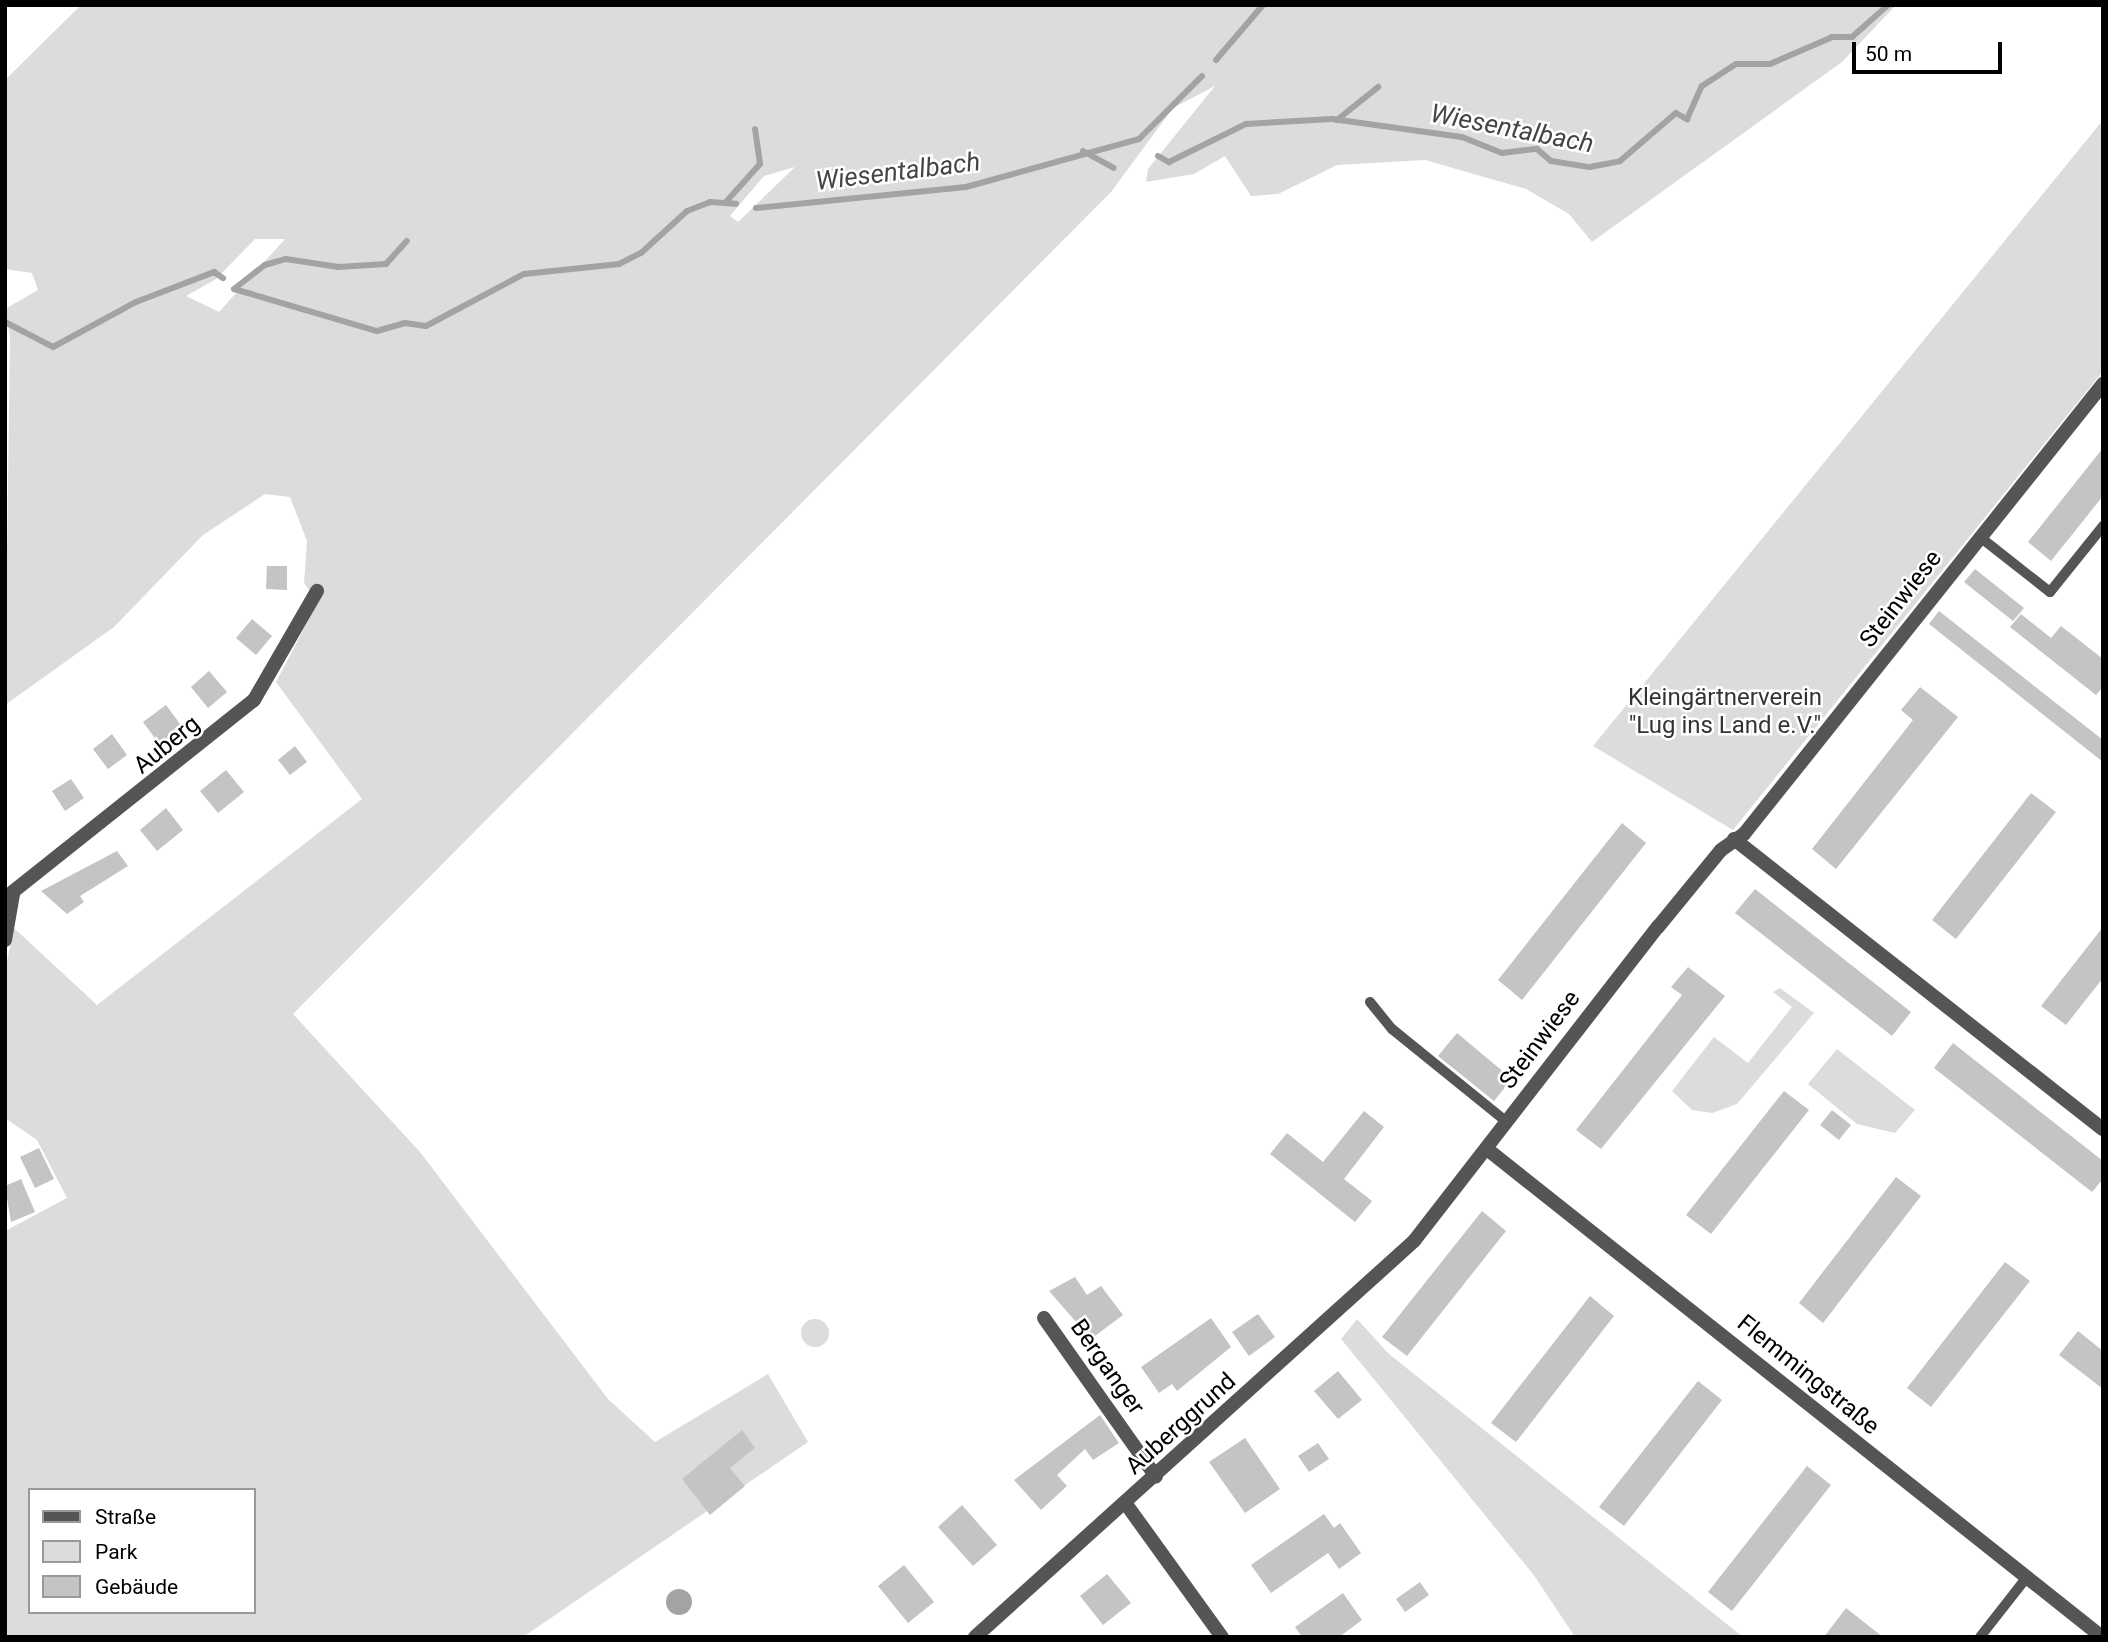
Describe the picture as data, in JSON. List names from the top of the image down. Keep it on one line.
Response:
{"streets":{"street":["Steinwiese","Auberg","Berganger","Flemmingstraße","Auberggrund"]},"crossings":[["Steinwiese","Flemmingstraße"],["Steinwiese","Auberggrund"],["Berganger","Auberggrund"]],"water":["Wiesentalbach"],"parks":["Kleingärtnerverein \"Lug ins Land e.V.\""],"legend":["Straße","Park","Gebäude"],"scale_bar":"50 m"}
